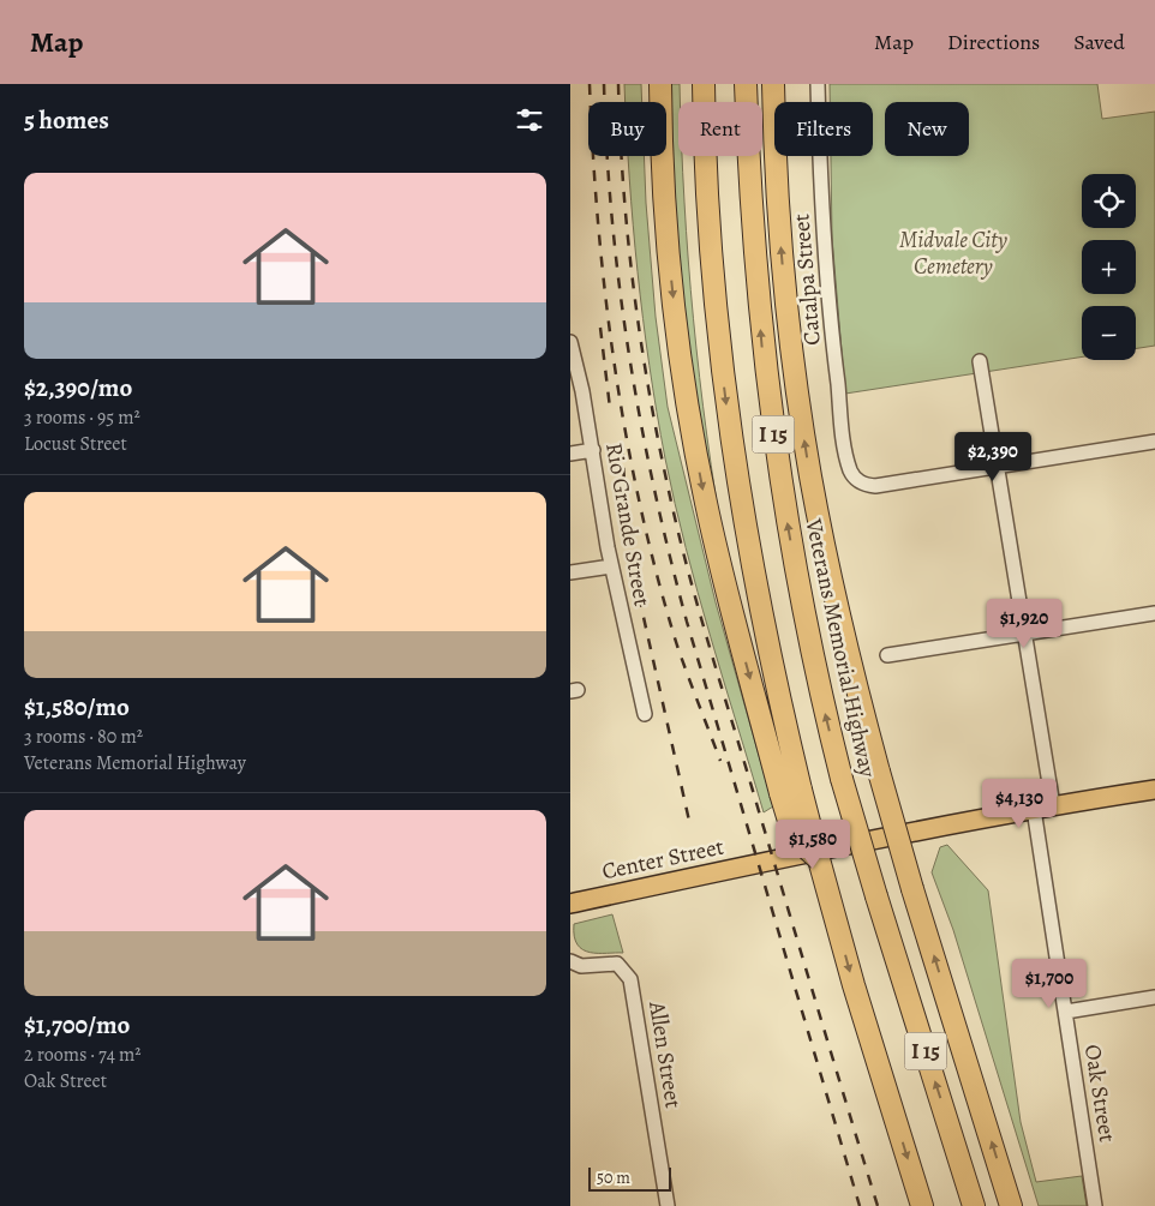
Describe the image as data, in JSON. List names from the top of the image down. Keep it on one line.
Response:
{"streets":{"highway":["I 15","Veterans Memorial Highway"],"main road":["Center Street"],"street":["Catalpa Street","Rio Grande Street","Allen Street","Oak Street"]},"crossings":[["Center Street","Oak Street"]],"parks":["Midvale City Cemetery"],"scale_bar":"50 m","page":{"header":"Map","nav":["Map","Directions","Saved"],"heading":"5 homes","chip":["Buy","Rent","Filters","New"],"list":[{"name":"$2,390/mo","note":"3 rooms · 95 m² · Locust Street"},{"name":"$1,580/mo","note":"3 rooms · 80 m² · Veterans Memorial Highway"},{"name":"$1,700/mo","note":"2 rooms · 74 m² · Oak Street"}],"map_buttons":["+","−"],"price":["$2,390","$1,920","$4,130","$1,580","$1,700"],"scale":"50 m"}}
